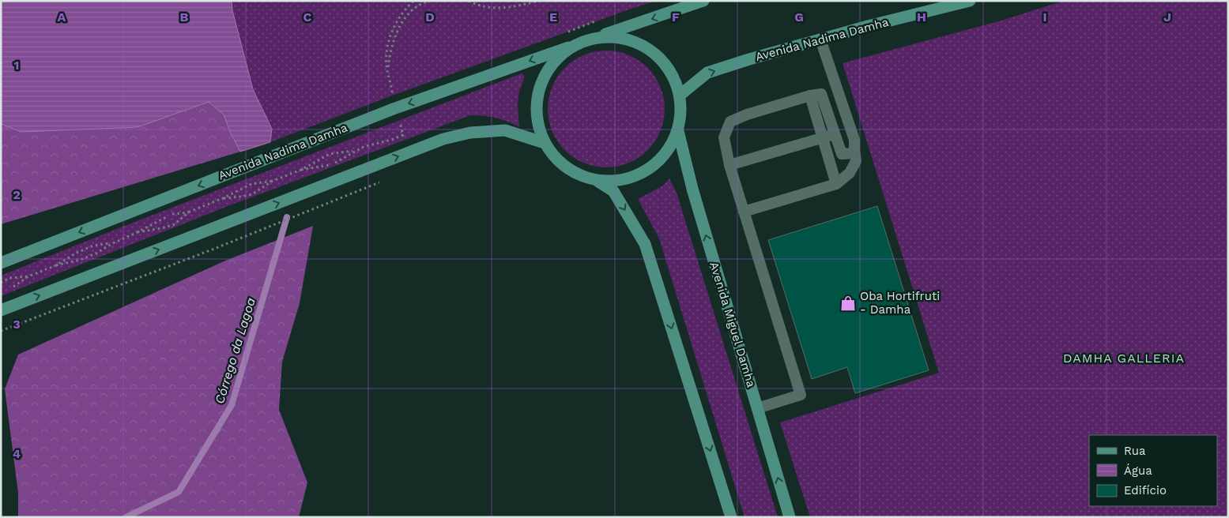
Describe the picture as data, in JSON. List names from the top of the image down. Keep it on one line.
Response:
{"streets":{"main road":["Avenida Nadima Damha","Avenida Miguel Damha"]},"districts":["DAMHA GALLERIA"],"water":["Córrego da Lagoa"],"places":{"shop":["Oba Hortifruti - Damha"]},"legend":["Rua","Água","Edifício"],"grid":{"columns":["A","B","C","D","E","F","G","H","I","J"],"rows":["1","2","3","4"]}}
